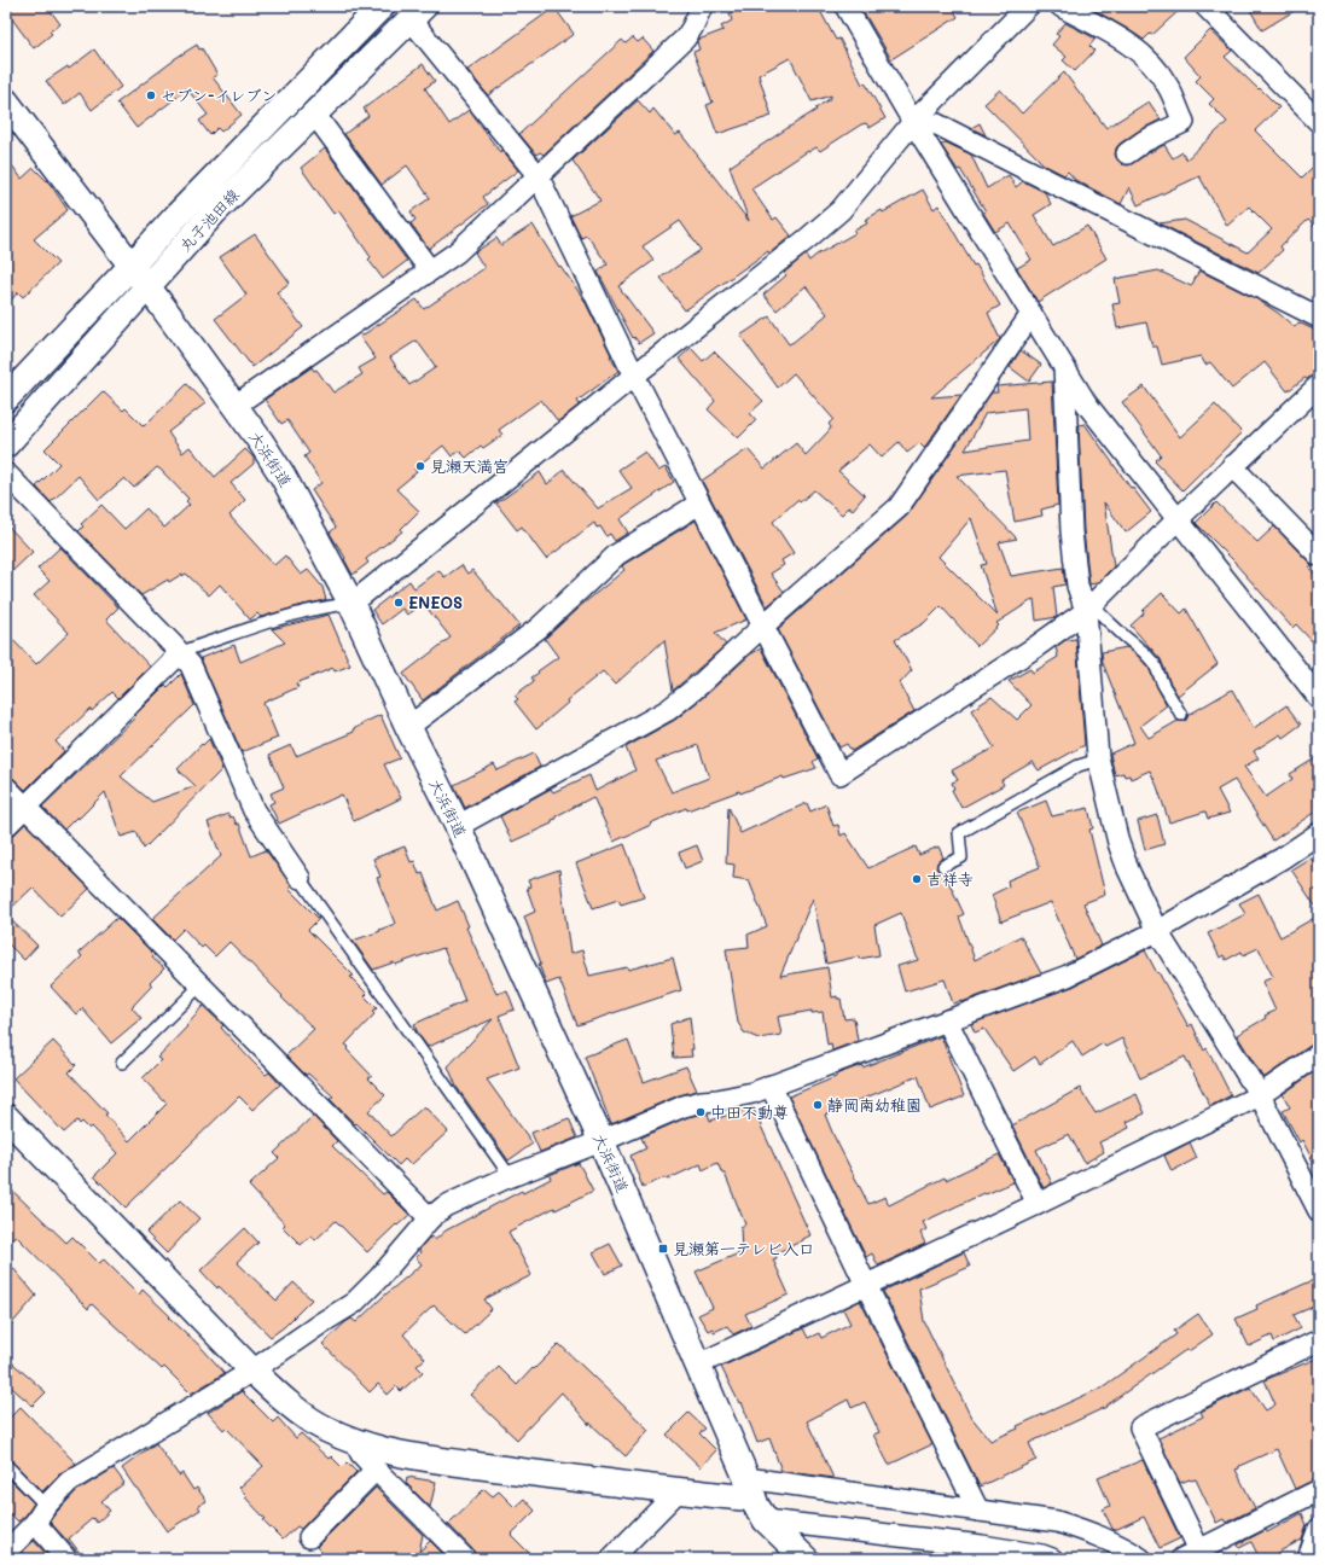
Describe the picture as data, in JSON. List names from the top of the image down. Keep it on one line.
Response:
{"streets":{"street":["丸子池田線","大浜街道"]},"crossings":[["丸子池田線","大浜街道"]],"places":{"other":["セブン-イレブン","見瀬天満宮","ENEOS","吉祥寺","静岡南幼稚園","中田不動尊"],"transit":["見瀬第一テレビ入口"]}}
